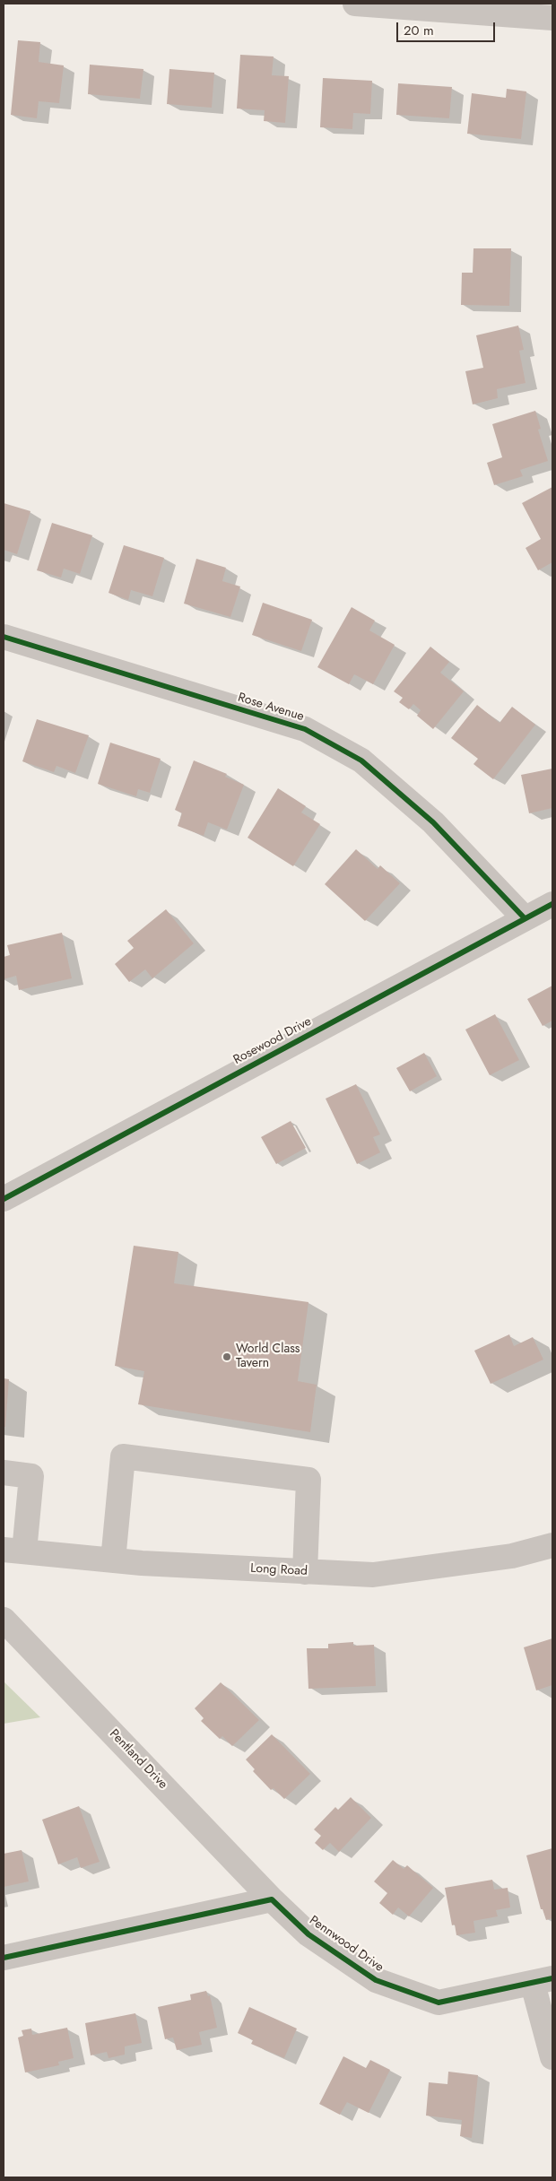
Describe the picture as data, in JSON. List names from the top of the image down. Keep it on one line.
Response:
{"streets":{"street":["Rose Avenue","Rosewood Drive","Long Road","Pentland Drive","Pennwood Drive"]},"crossings":[["Rose Avenue","Rosewood Drive"],["Pentland Drive","Pennwood Drive"]],"places":["World Class Tavern"],"scale_bar":"20 m"}
